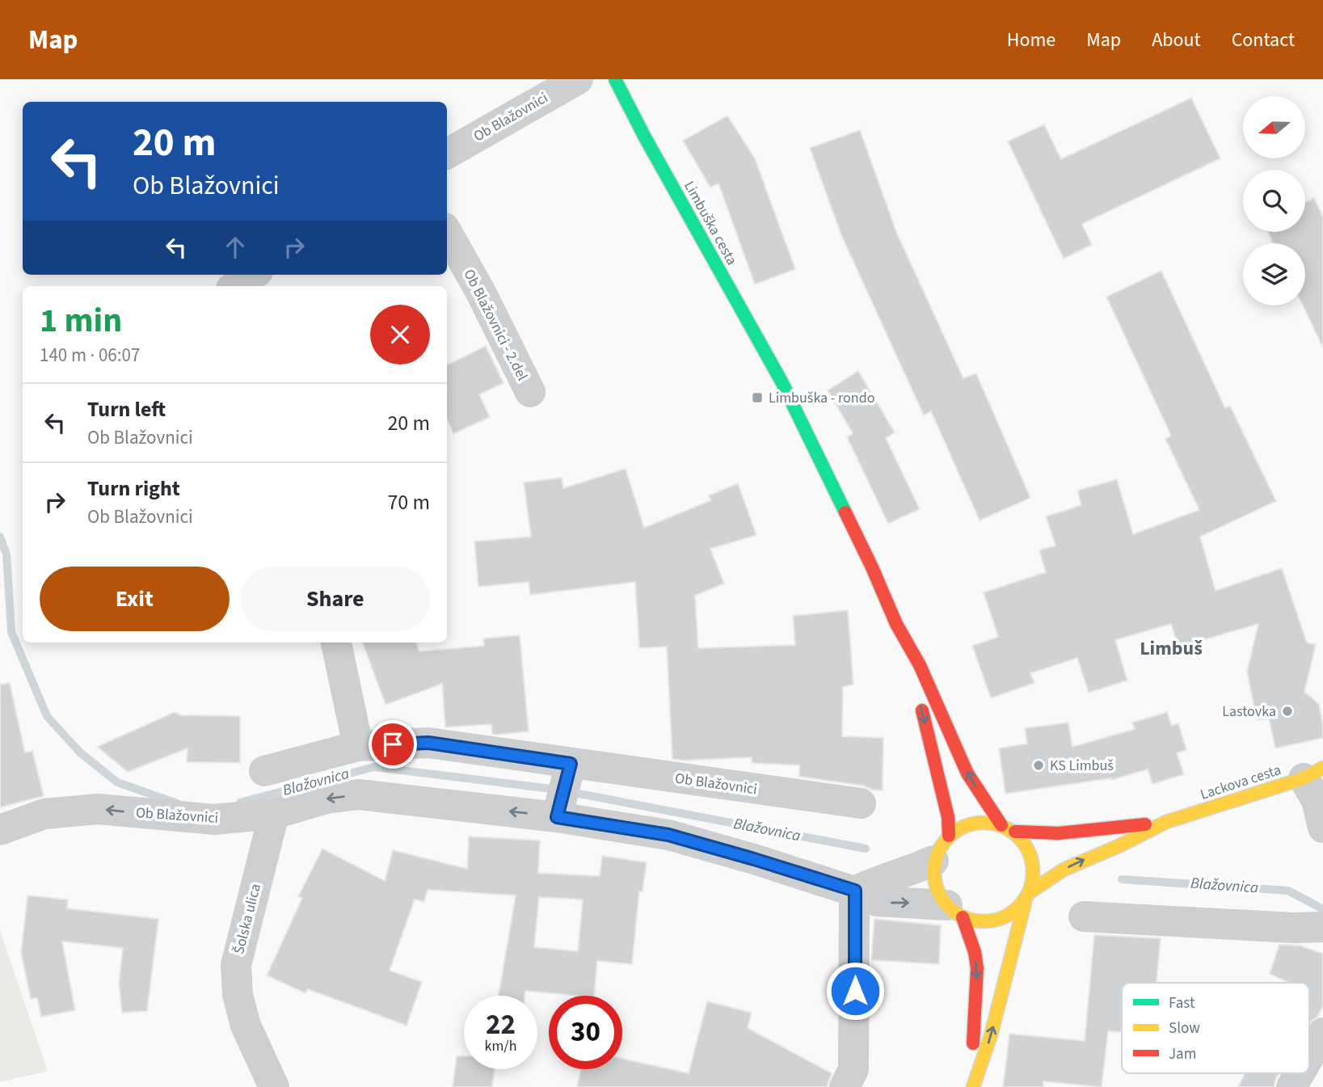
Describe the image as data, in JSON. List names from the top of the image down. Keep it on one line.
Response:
{"streets":{"main road":["Limbuška cesta","Lackova cesta"],"street":["Ob Blažovnici","Ob Blažovnici - 2.del","Šolska ulica"]},"crossings":[["Ob Blažovnici","Šolska ulica"]],"districts":["Limbuš"],"water":["Blažovnica"],"places":{"transit":["Limbuška - rondo"],"other":["Lastovka","KS Limbuš"]},"legend":["Fast","Slow","Jam"],"north":"left","page":{"header":"Map","nav":["Home","Map","About","Contact"],"turn":["20 m","Ob Blažovnici"],"heading":["1 min","140 m · 06:07"],"list":[{"name":"Turn left","note":"Ob Blažovnici","value":"20 m"},{"name":"Turn right","note":"Ob Blažovnici","value":"70 m"}],"buttons":["Exit","Share"],"speed":"22 km/h","limit":"30"}}
